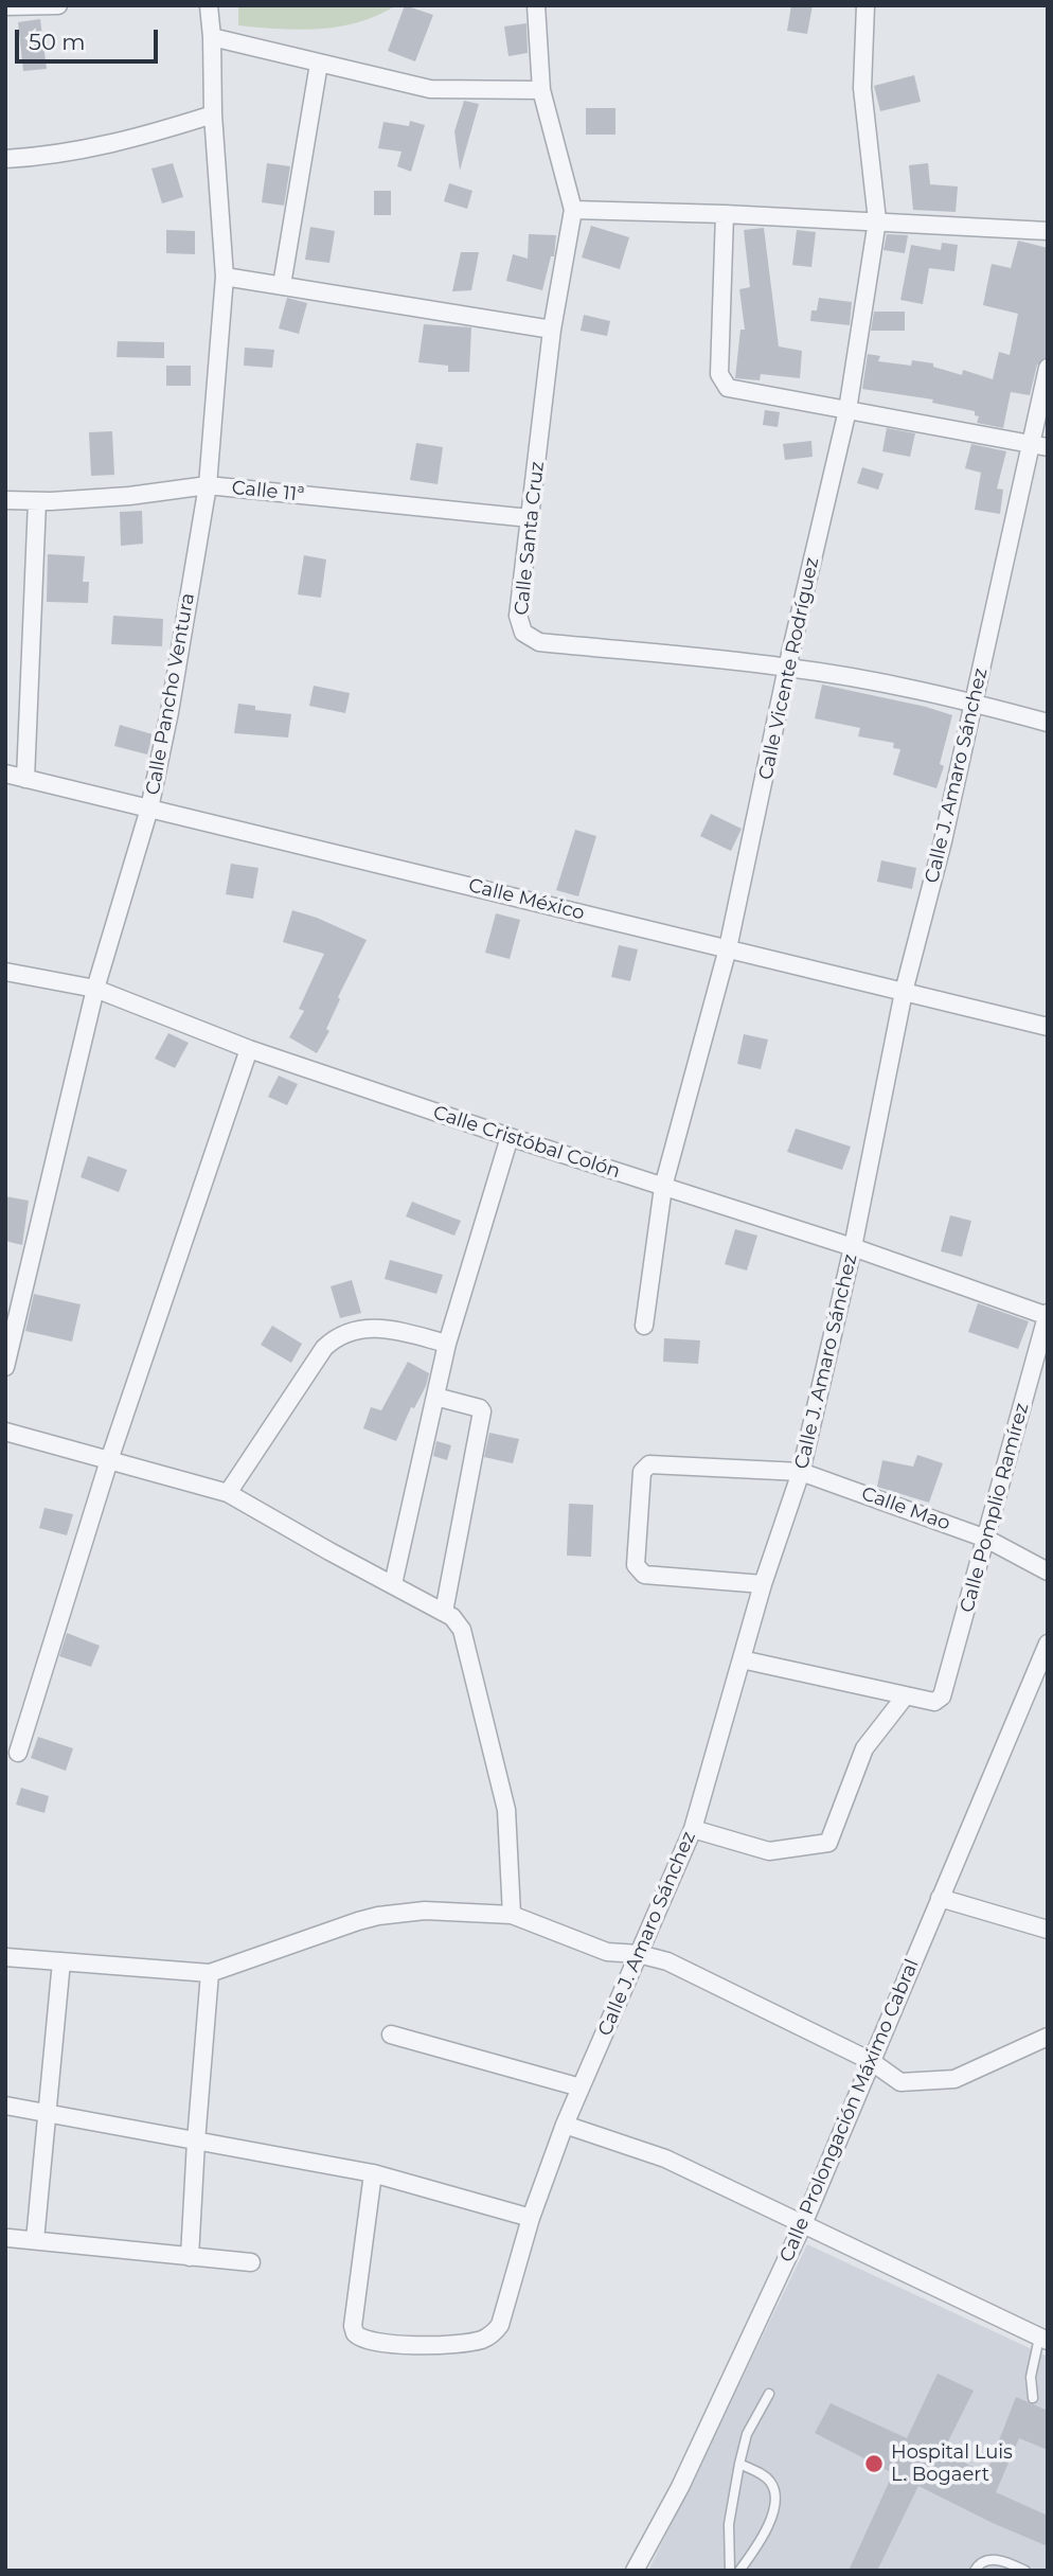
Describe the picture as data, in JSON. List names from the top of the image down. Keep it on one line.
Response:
{"streets":{"street":["Calle 11ª","Calle Santa Cruz","Calle Vicente Rodríguez","Calle Pancho Ventura","Calle J. Amaro Sánchez","Calle México","Calle Cristóbal Colón","Calle Pomplio Ramírez","Calle Mao","Calle Prolongación Máximo Cabral"]},"crossings":[["Calle 11ª","Calle Santa Cruz"],["Calle 11ª","Calle Pancho Ventura"],["Calle Santa Cruz","Calle Vicente Rodríguez"],["Calle Santa Cruz","Calle J. Amaro Sánchez"],["Calle Vicente Rodríguez","Calle México"],["Calle Vicente Rodríguez","Calle Cristóbal Colón"],["Calle Pancho Ventura","Calle México"],["Calle Pancho Ventura","Calle Cristóbal Colón"],["Calle J. Amaro Sánchez","Calle México"],["Calle J. Amaro Sánchez","Calle Cristóbal Colón"],["Calle J. Amaro Sánchez","Calle Mao"],["Calle Cristóbal Colón","Calle Pomplio Ramírez"],["Calle Pomplio Ramírez","Calle Mao"]],"places":["Hospital Luis L. Bogaert"],"scale_bar":"50 m"}
